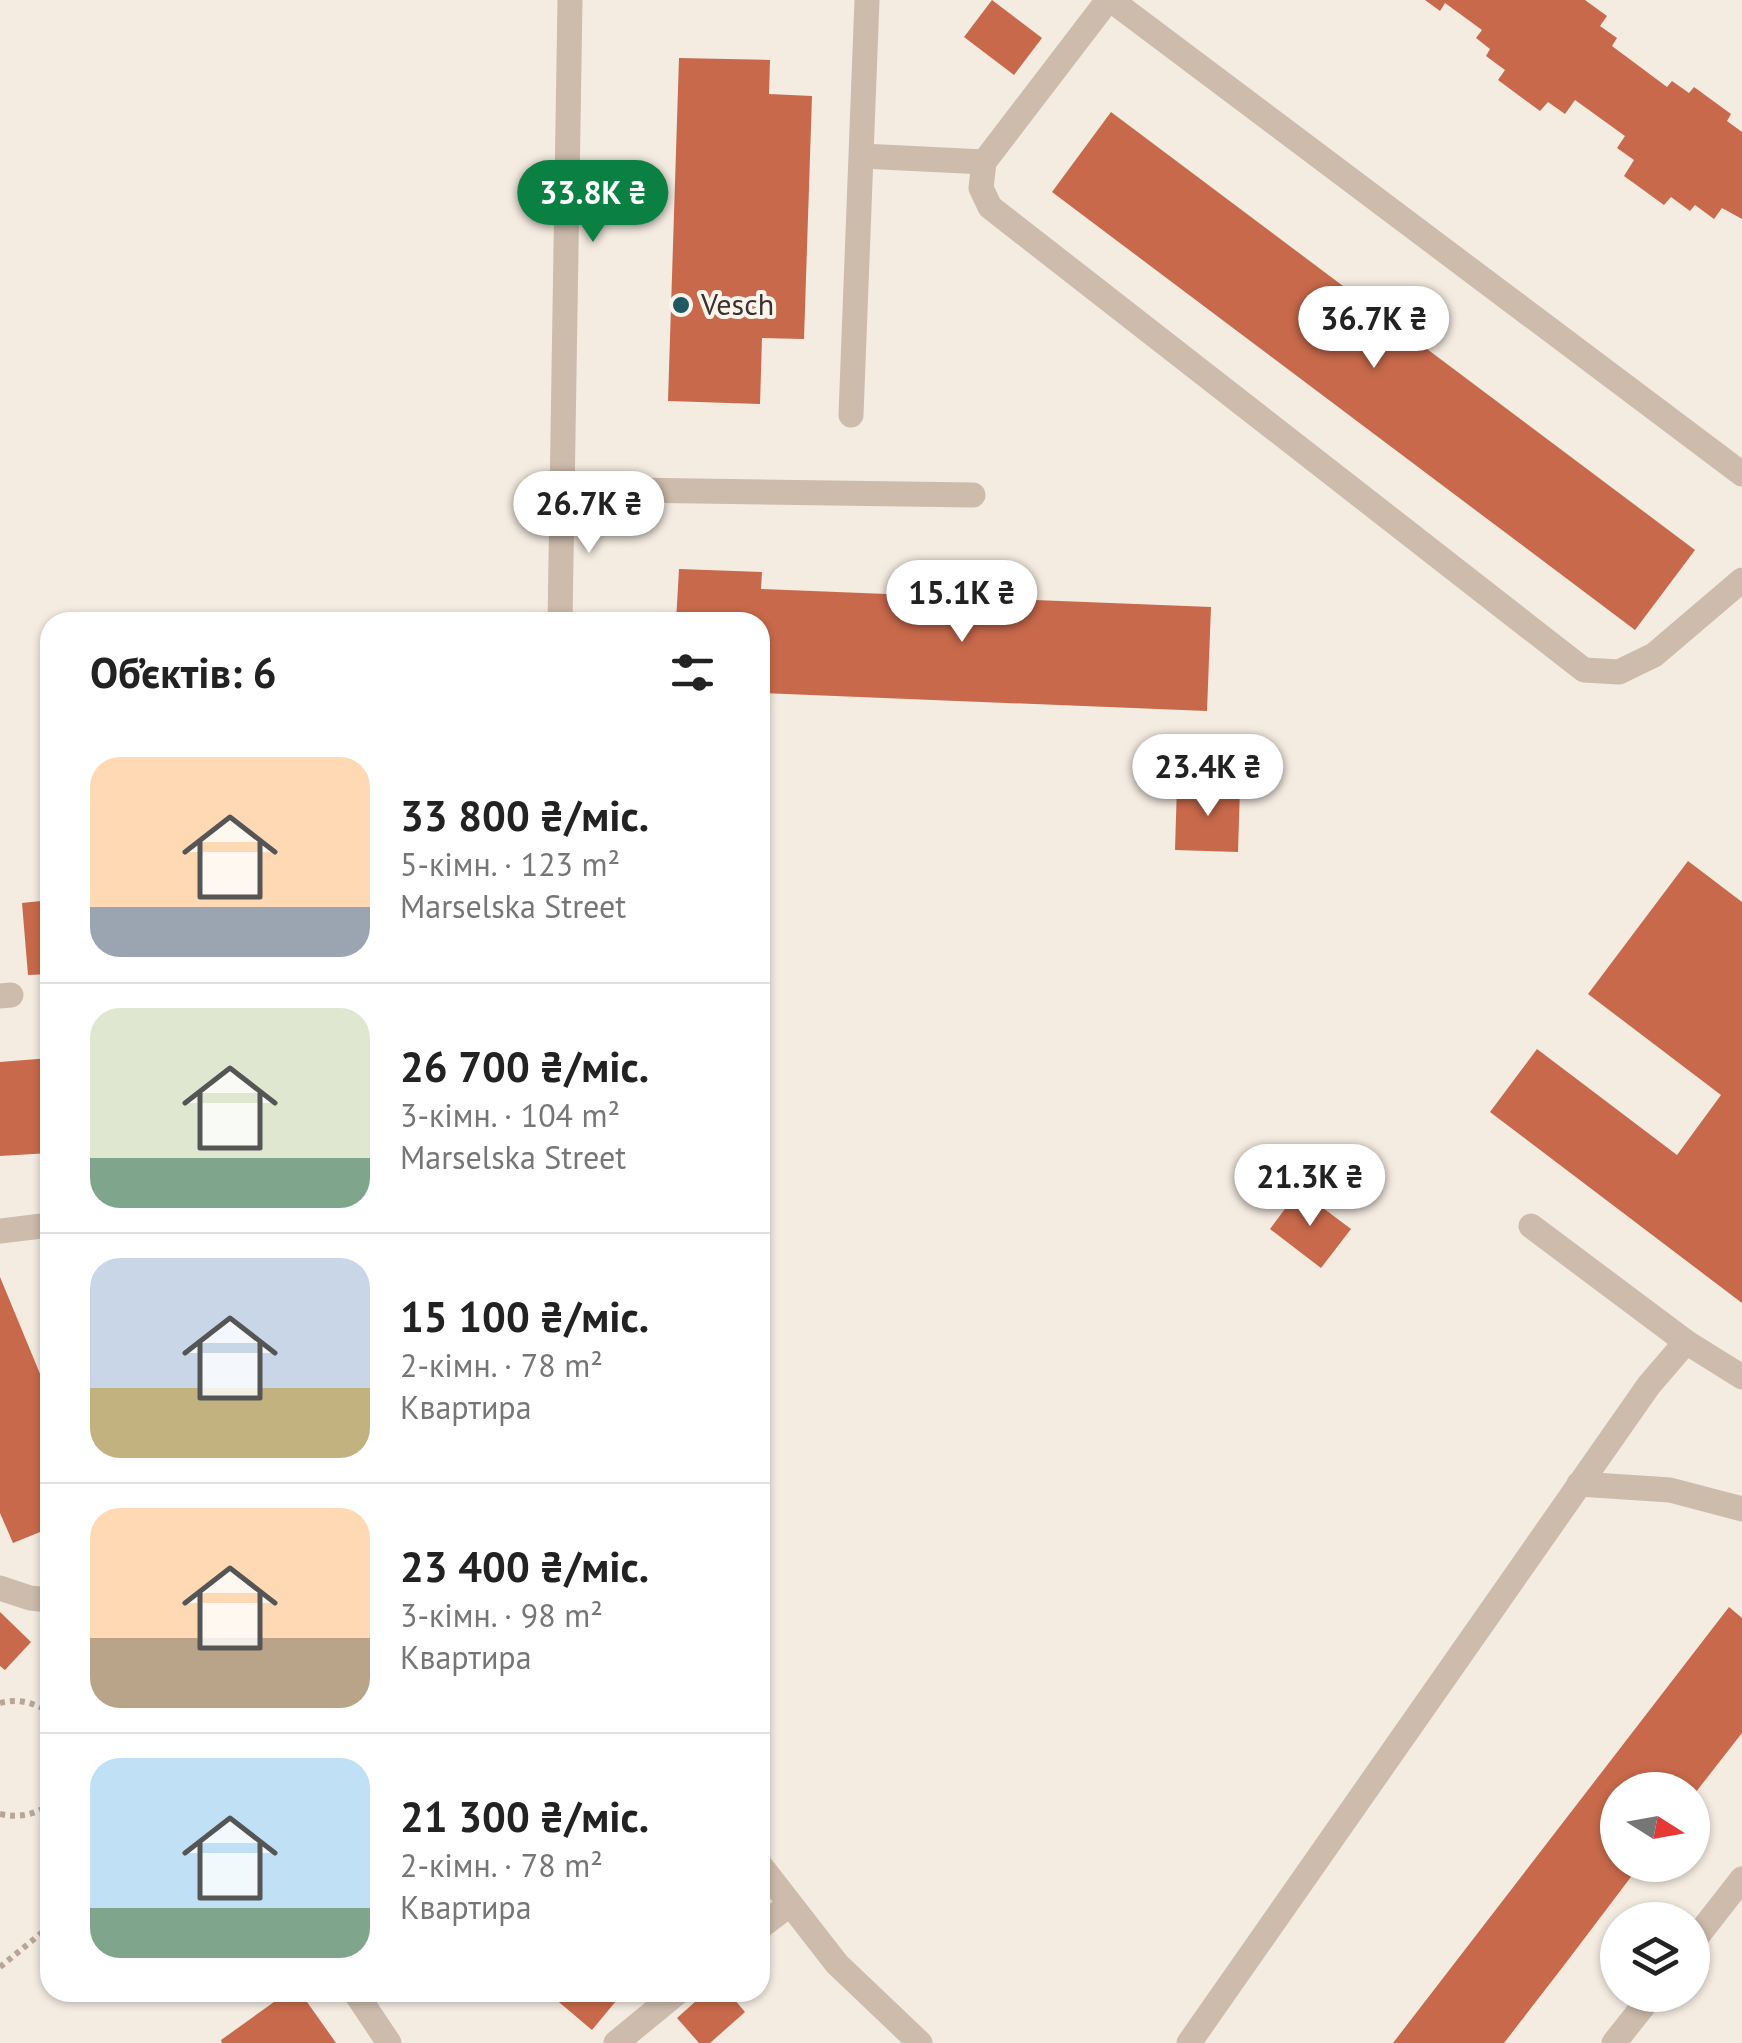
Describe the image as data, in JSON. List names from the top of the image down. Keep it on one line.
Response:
{"places":["Vesch"],"north":"right","page":{"price":["33.8K ₴","36.7K ₴","26.7K ₴","15.1K ₴","23.4K ₴","21.3K ₴"],"heading":"Об’єктів: 6","list":[{"name":"33 800 ₴/міс.","note":"5-кімн. · 123 m² · Marselska Street"},{"name":"26 700 ₴/міс.","note":"3-кімн. · 104 m² · Marselska Street"},{"name":"15 100 ₴/міс.","note":"2-кімн. · 78 m² · Квартира"},{"name":"23 400 ₴/міс.","note":"3-кімн. · 98 m² · Квартира"},{"name":"21 300 ₴/міс.","note":"2-кімн. · 78 m² · Квартира"}]}}
